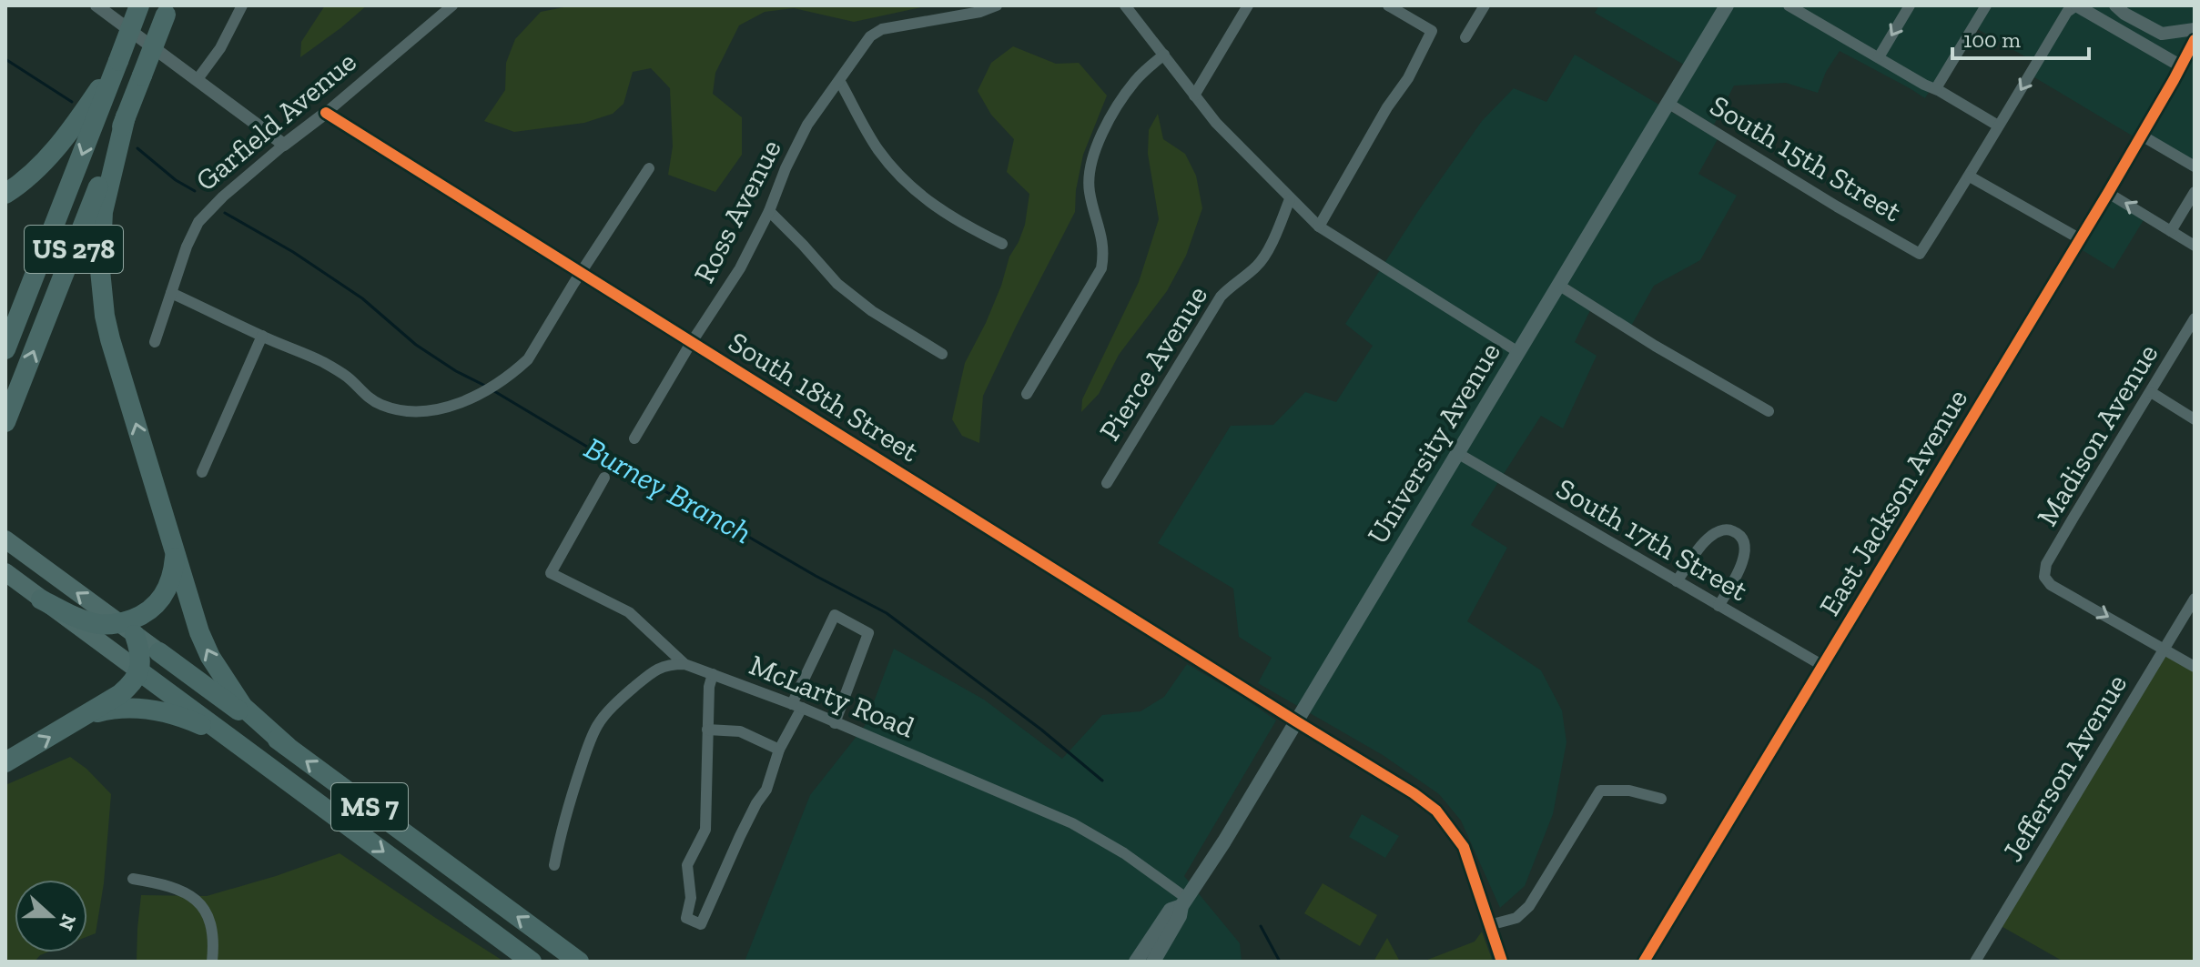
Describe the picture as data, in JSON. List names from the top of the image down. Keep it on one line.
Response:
{"streets":{"highway":["US 278","MS 7"],"main road":["University Avenue"],"street":["Garfield Avenue","South 15th Street","Ross Avenue","Pierce Avenue","South 18th Street","Madison Avenue","East Jackson Avenue","South 17th Street","McLarty Road","Jefferson Avenue"]},"crossings":[["Garfield Avenue","South 18th Street"],["South 15th Street","University Avenue"],["Ross Avenue","South 18th Street"],["South 18th Street","University Avenue"],["Madison Avenue","Jefferson Avenue"],["University Avenue","South 17th Street"],["University Avenue","McLarty Road"],["East Jackson Avenue","South 17th Street"]],"water":["Burney Branch"],"scale_bar":"100 m","north":"right"}
